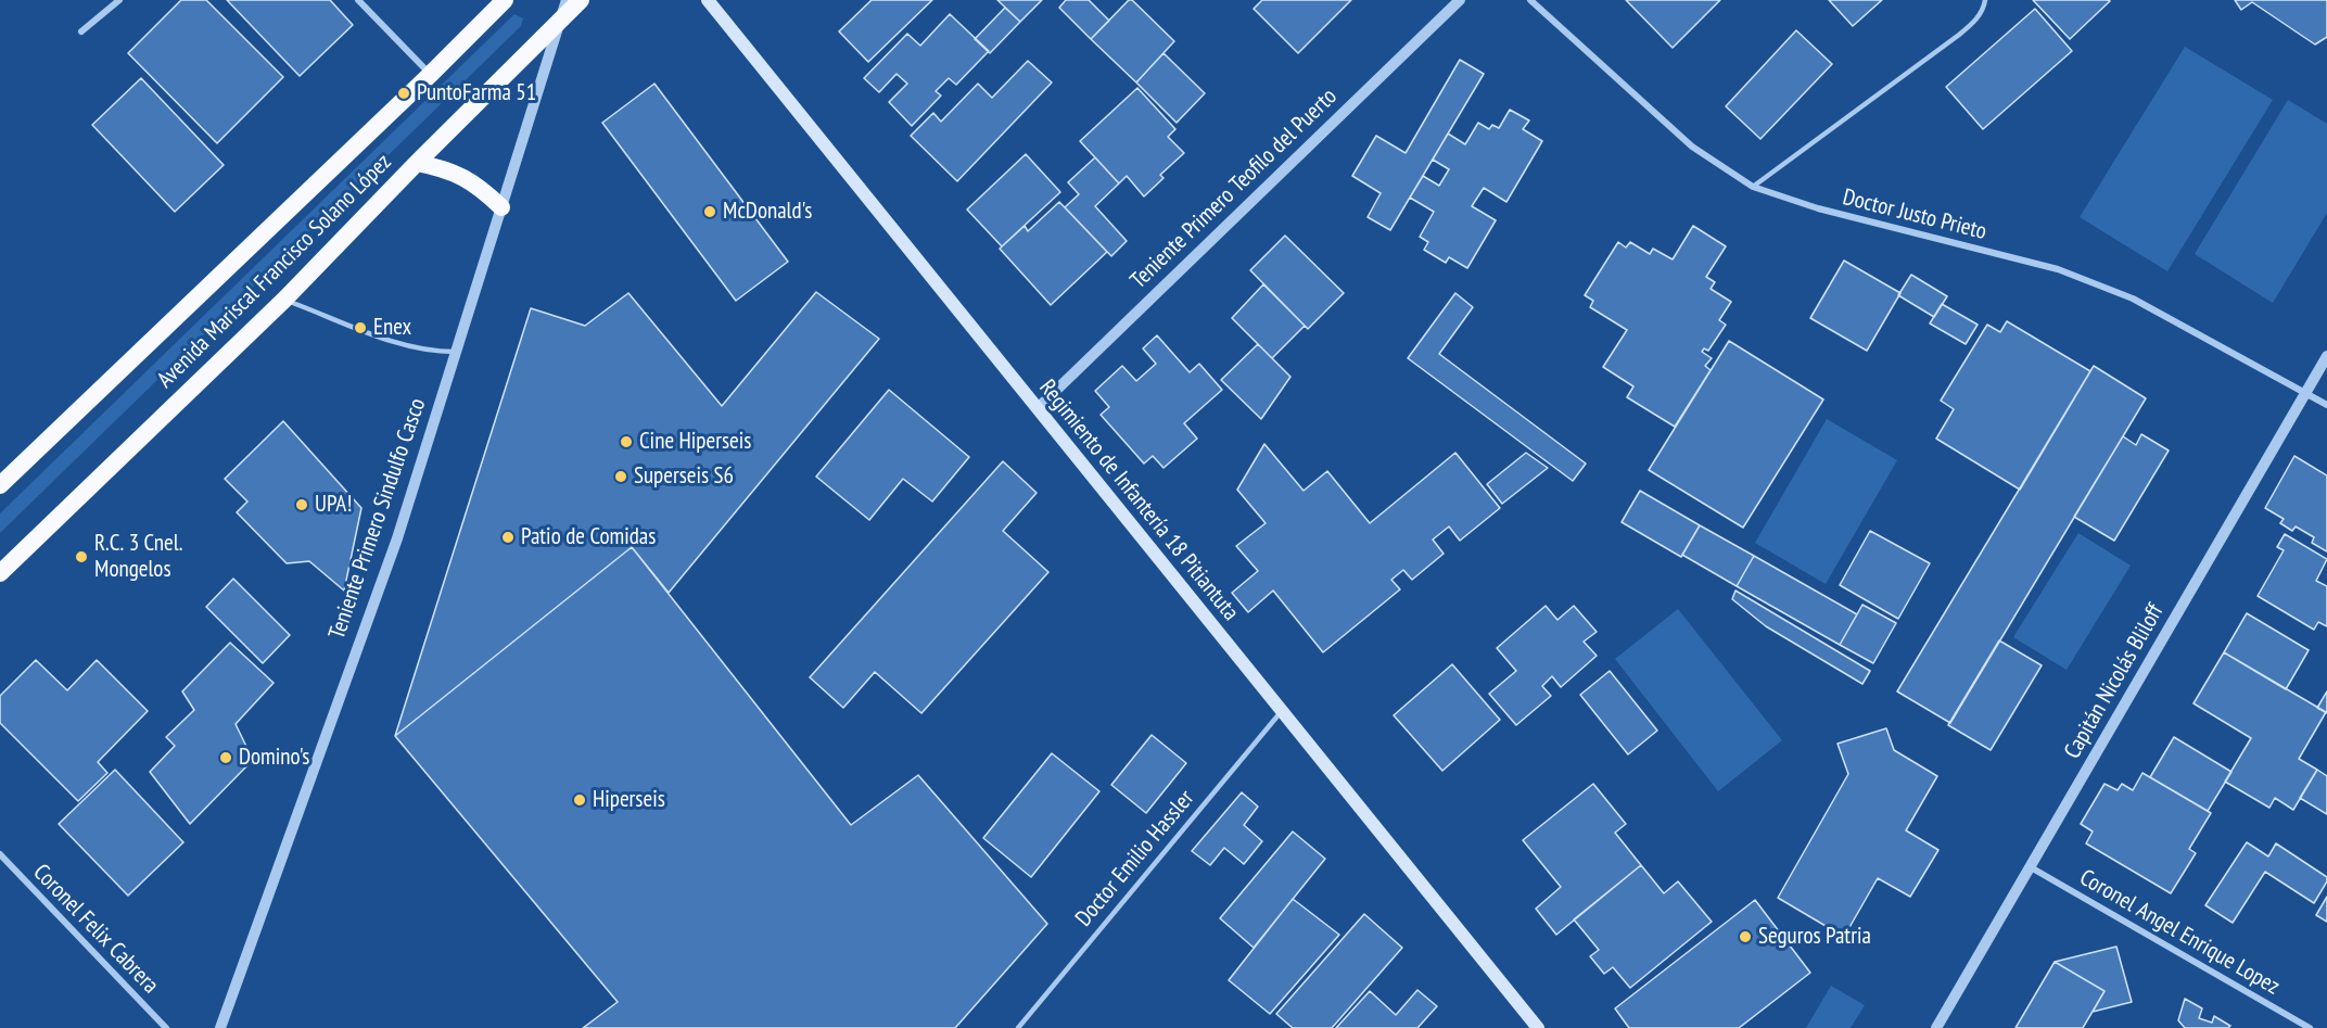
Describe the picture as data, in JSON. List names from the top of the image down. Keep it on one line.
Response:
{"streets":{"highway":["Avenida Mariscal Francisco Solano López"],"main road":["Regimiento de Infantería 18 Pitiantuta"],"street":["Teniente Primero Teofilo del Puerto","Doctor Justo Prieto","Teniente Primero Sindulfo Casco","Capitán Nicolás Bliloff","Coronel Felix Cabrera","Coronel Angel Enrique Lopez"],"lane":["Doctor Emilio Hassler"]},"crossings":[["Teniente Primero Teofilo del Puerto","Regimiento de Infantería 18 Pitiantuta"],["Doctor Justo Prieto","Capitán Nicolás Bliloff"],["Avenida Mariscal Francisco Solano López","Teniente Primero Sindulfo Casco"],["Regimiento de Infantería 18 Pitiantuta","Doctor Emilio Hassler"],["Capitán Nicolás Bliloff","Coronel Angel Enrique Lopez"]],"places":["PuntoFarma 51","McDonald's","Enex","Cine Hiperseis","Superseis S6","UPA!","Patio de Comidas","R.C. 3 Cnel. Mongelos","Domino's","Hiperseis","Seguros Patria"]}
